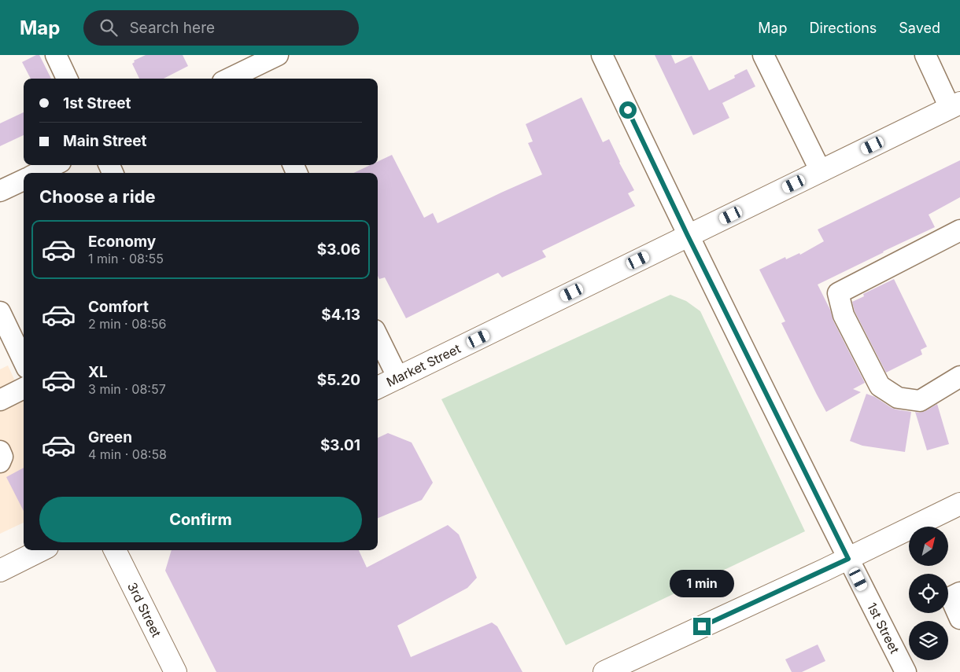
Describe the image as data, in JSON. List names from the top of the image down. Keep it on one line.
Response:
{"streets":{"main road":["Market Street","3rd Street"],"street":["1st Street"]},"crossings":[["Market Street","1st Street"]],"north":"top right","page":{"header":"Map","search":"Search here","nav":["Map","Directions","Saved"],"banner":["1st Street","Main Street"],"heading":"Choose a ride","list":[{"name":"Economy","note":"1 min · 08:55","value":"$3.06"},{"name":"Comfort","note":"2 min · 08:56","value":"$4.13"},{"name":"XL","note":"3 min · 08:57","value":"$5.20"},{"name":"Green","note":"4 min · 08:58","value":"$3.01"}],"buttons":"Confirm","bubble":"1 min"}}
